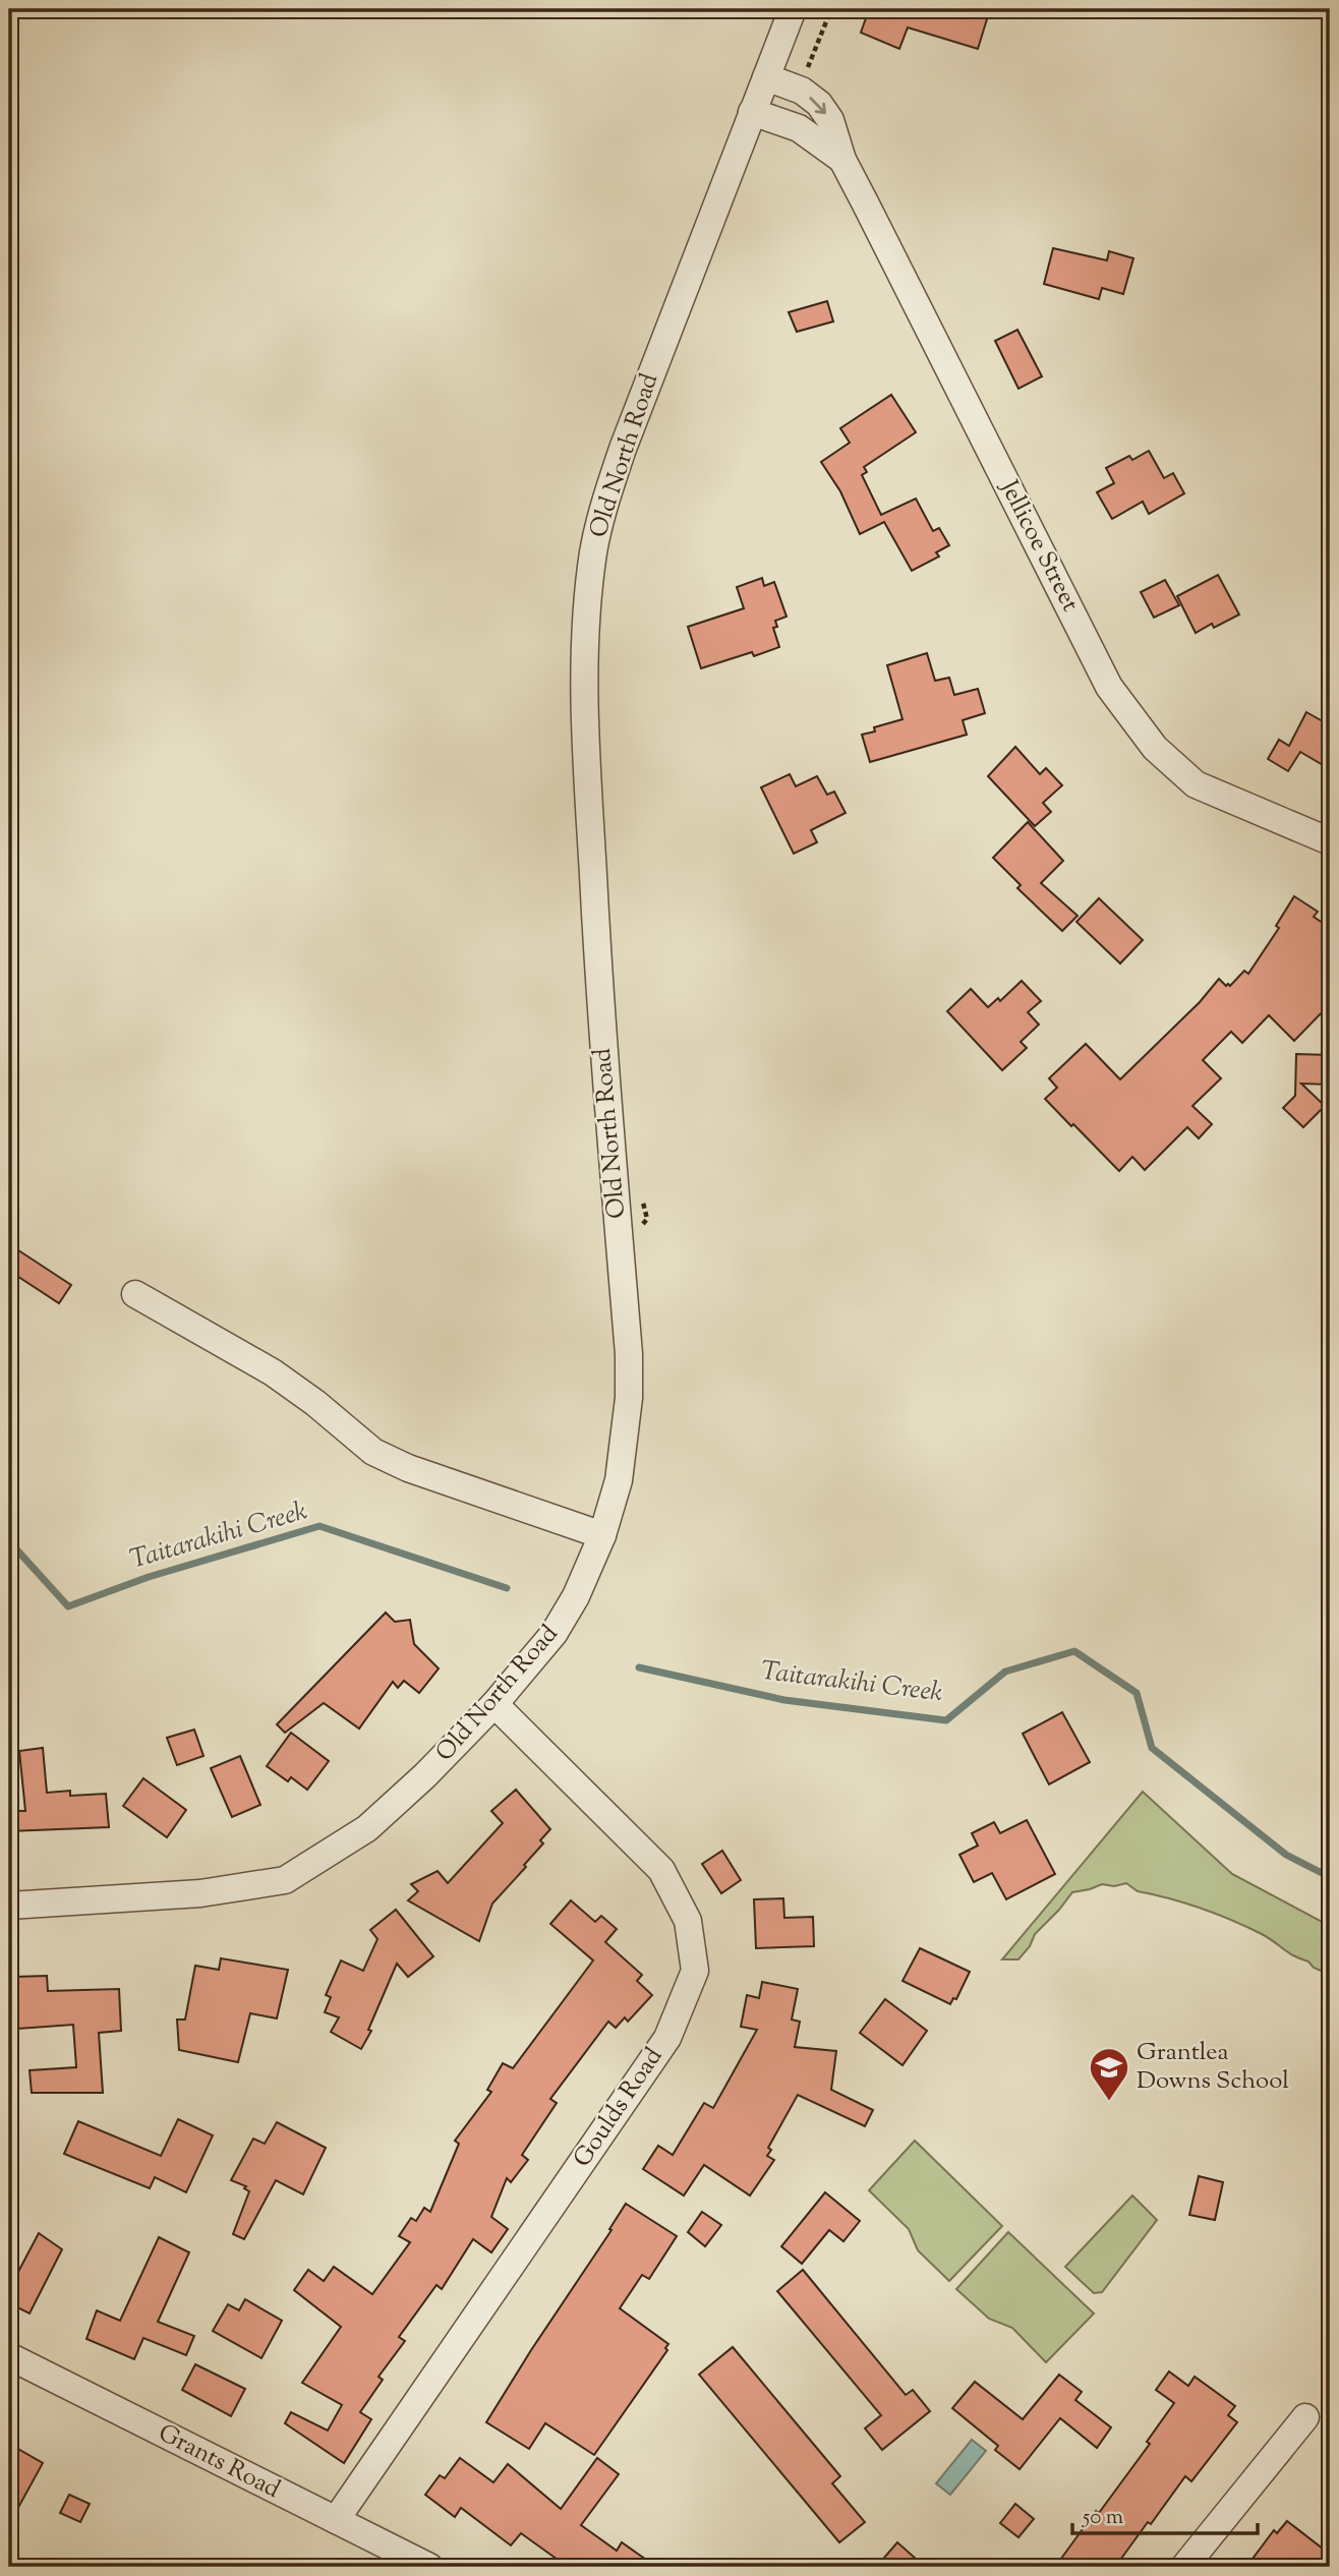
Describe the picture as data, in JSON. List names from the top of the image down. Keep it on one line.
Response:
{"streets":{"street":["Old North Road","Jellicoe Street","Goulds Road","Grants Road"]},"crossings":[["Old North Road","Jellicoe Street"],["Old North Road","Goulds Road"],["Goulds Road","Grants Road"]],"water":["Taitarakihi Creek"],"places":{"school or university":["Grantlea Downs School"]},"scale_bar":"50 m"}
